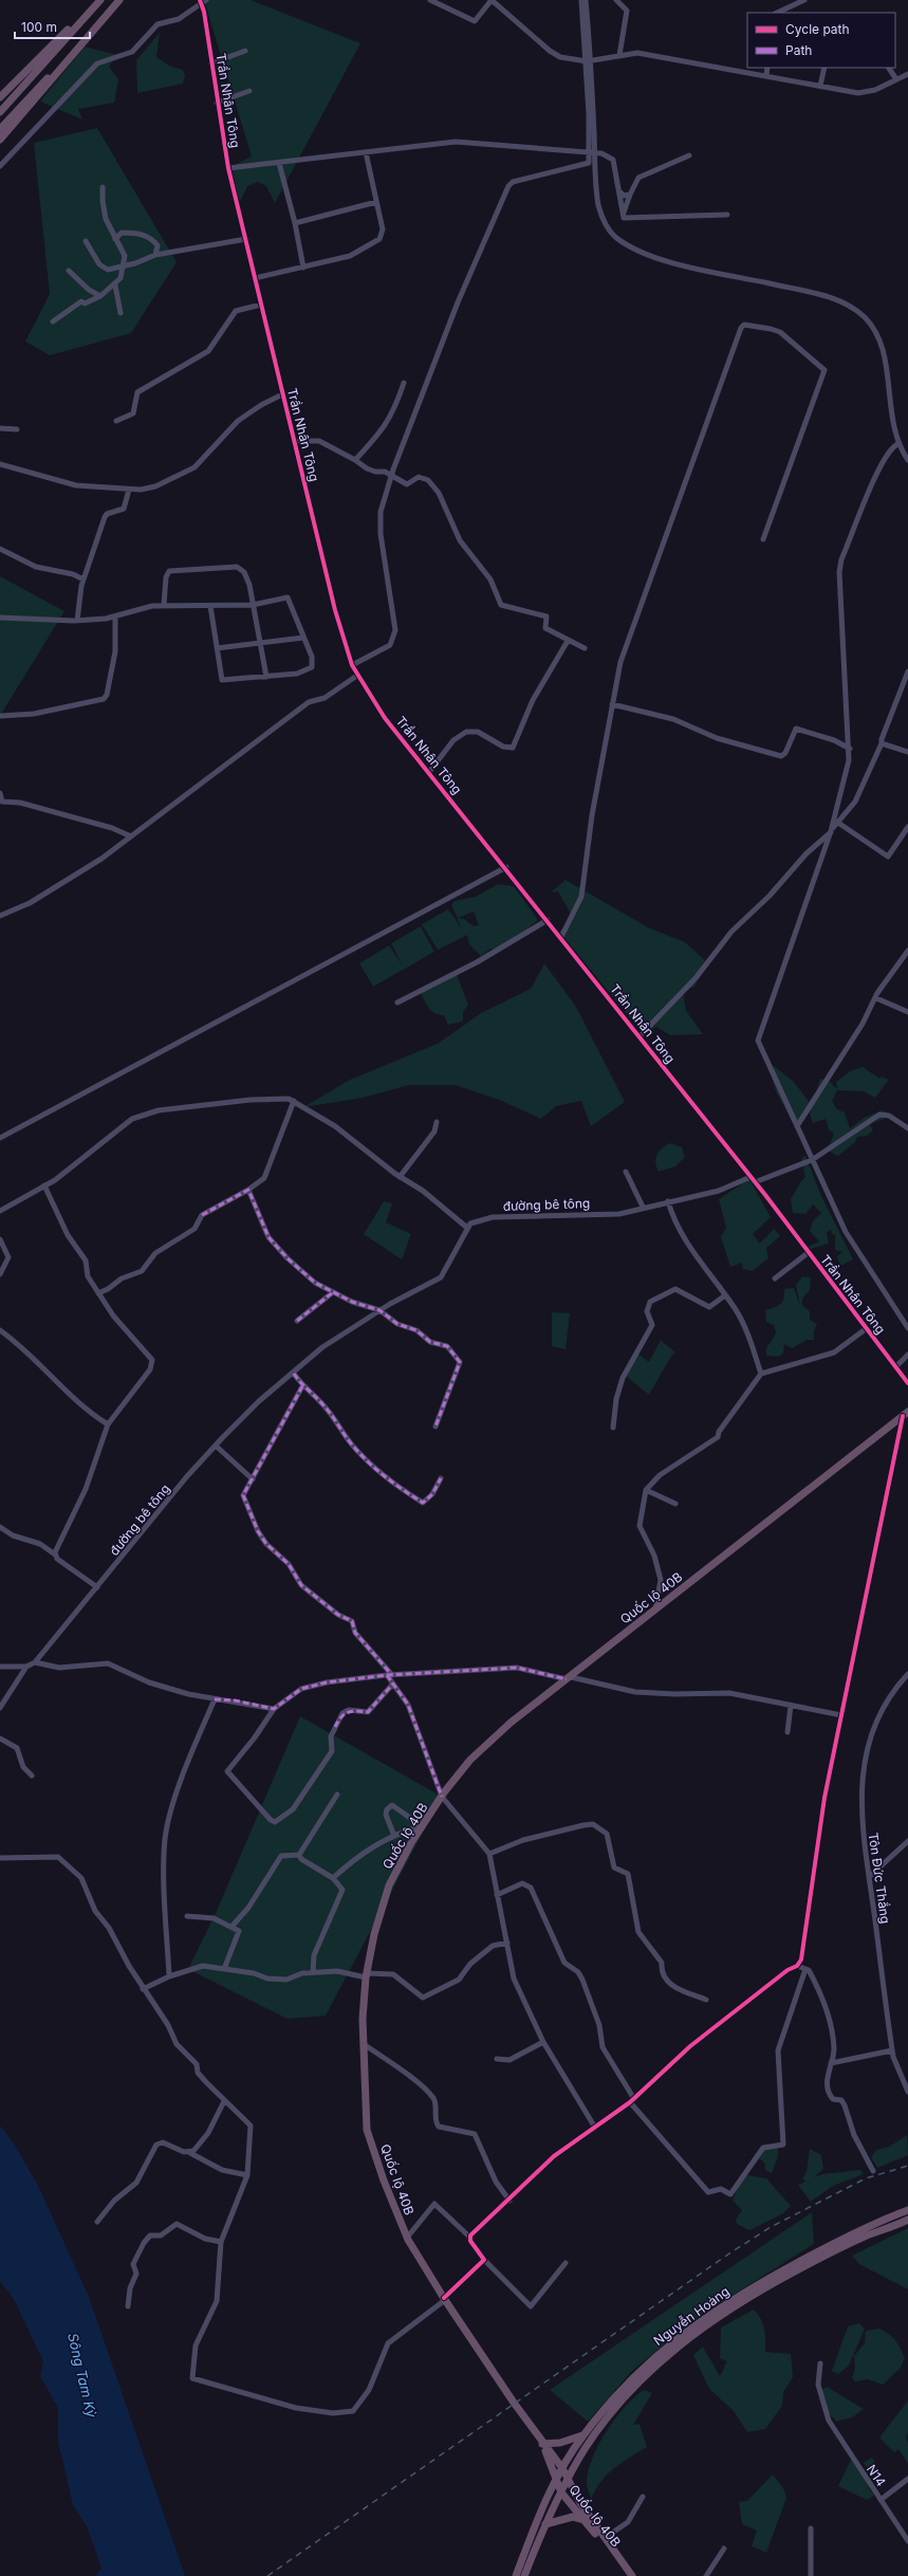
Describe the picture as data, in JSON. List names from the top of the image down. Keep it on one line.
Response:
{"streets":{"highway":["Quốc lộ 40B","Nguyễn Hoàng"],"street":["Trần Nhân Tông","đường bê tông","Tôn Đức Thắng","N14"]},"crossings":[["Trần Nhân Tông","đường bê tông"],["Quốc lộ 40B","Nguyễn Hoàng"]],"water":["Sông Tam Kỳ"],"legend":["Cycle path","Path"],"scale_bar":"100 m"}
